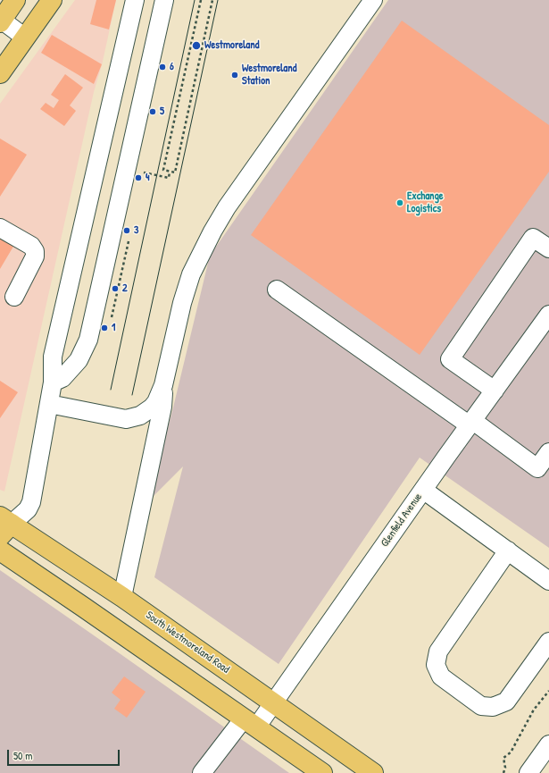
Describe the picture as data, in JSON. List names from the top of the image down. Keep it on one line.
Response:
{"streets":{"main road":["South Westmoreland Road"],"street":["Glenfield Avenue"]},"crossings":[["Glenfield Avenue","South Westmoreland Road"]],"places":["Westmoreland","6","Westmoreland Station","5","4","Exchange Logistics","3","2","1"],"scale_bar":"50 m"}
